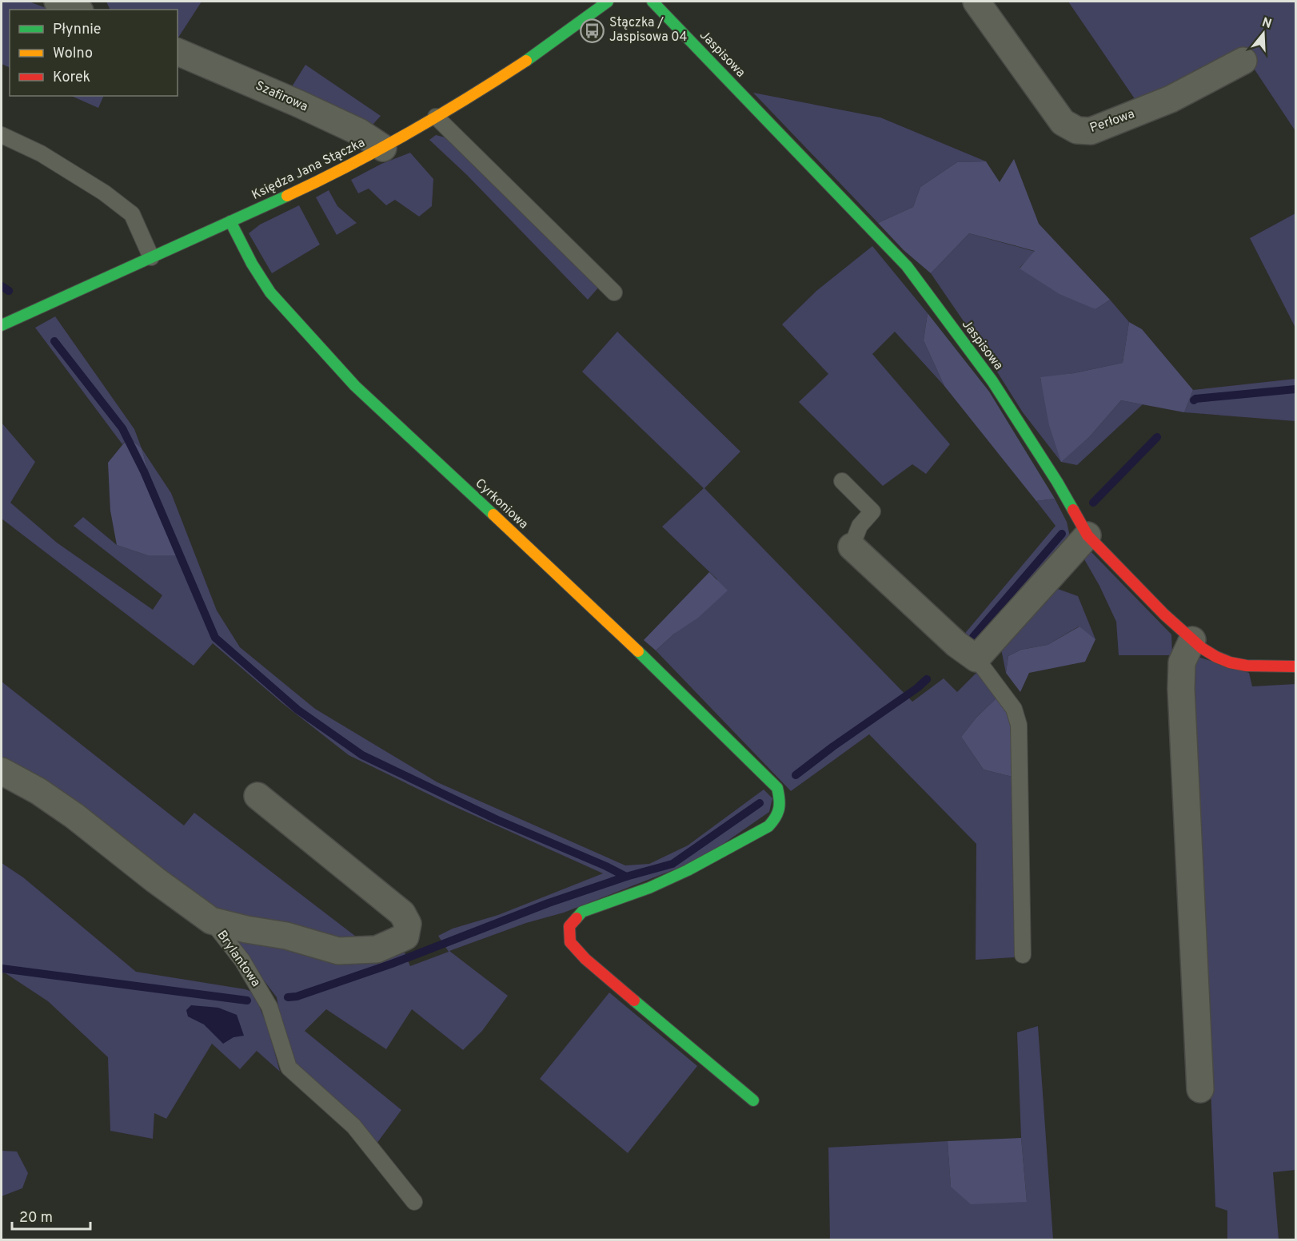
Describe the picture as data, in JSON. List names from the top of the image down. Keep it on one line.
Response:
{"streets":{"street":["Jaspisowa","Szafirowa","Perłowa","Księdza Jana Stączka","Cyrkoniowa","Brylantowa"]},"crossings":[["Szafirowa","Księdza Jana Stączka"],["Księdza Jana Stączka","Cyrkoniowa"]],"places":{"bus stop":["Stączka / Jaspisowa 04"]},"legend":["Płynnie","Wolno","Korek"],"scale_bar":"20 m","north":"top"}
